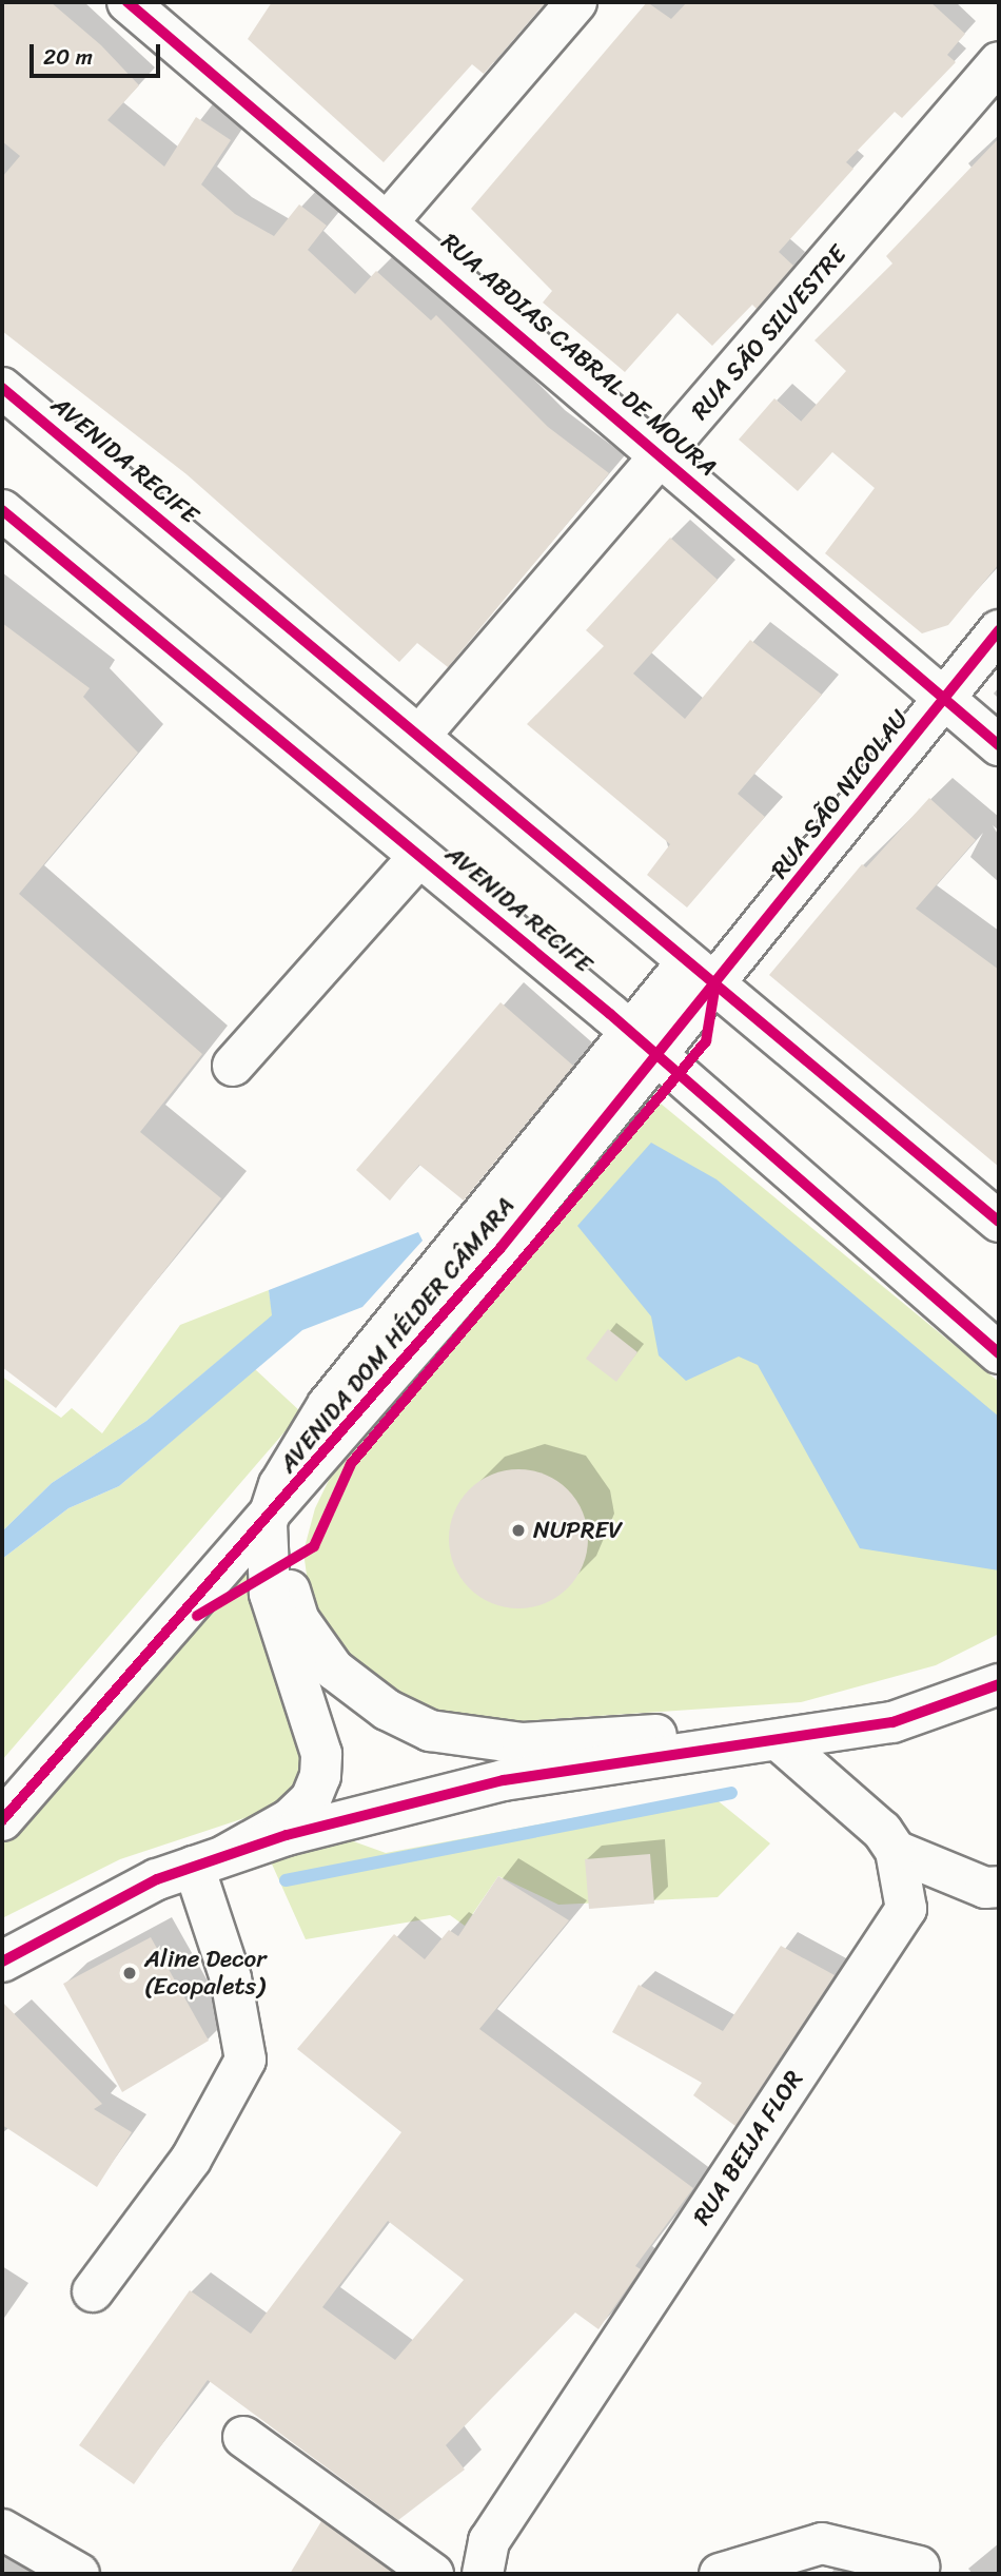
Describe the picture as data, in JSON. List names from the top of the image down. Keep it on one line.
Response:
{"streets":{"main road":["RUA SÃO SILVESTRE","RUA ABDIAS CABRAL DE MOURA","AVENIDA RECIFE","RUA SÃO NICOLAU","AVENIDA DOM HÉLDER CÂMARA","RUA BEIJA FLOR"]},"crossings":[["RUA SÃO SILVESTRE","RUA ABDIAS CABRAL DE MOURA"],["RUA SÃO SILVESTRE","AVENIDA RECIFE"],["RUA ABDIAS CABRAL DE MOURA","RUA SÃO NICOLAU"],["AVENIDA RECIFE","RUA SÃO NICOLAU"],["AVENIDA RECIFE","AVENIDA DOM HÉLDER CÂMARA"],["RUA SÃO NICOLAU","AVENIDA DOM HÉLDER CÂMARA"],["AVENIDA DOM HÉLDER CÂMARA","RUA BEIJA FLOR"]],"places":["NUPREV","Aline Decor (Ecopalets)"],"scale_bar":"20 m"}
